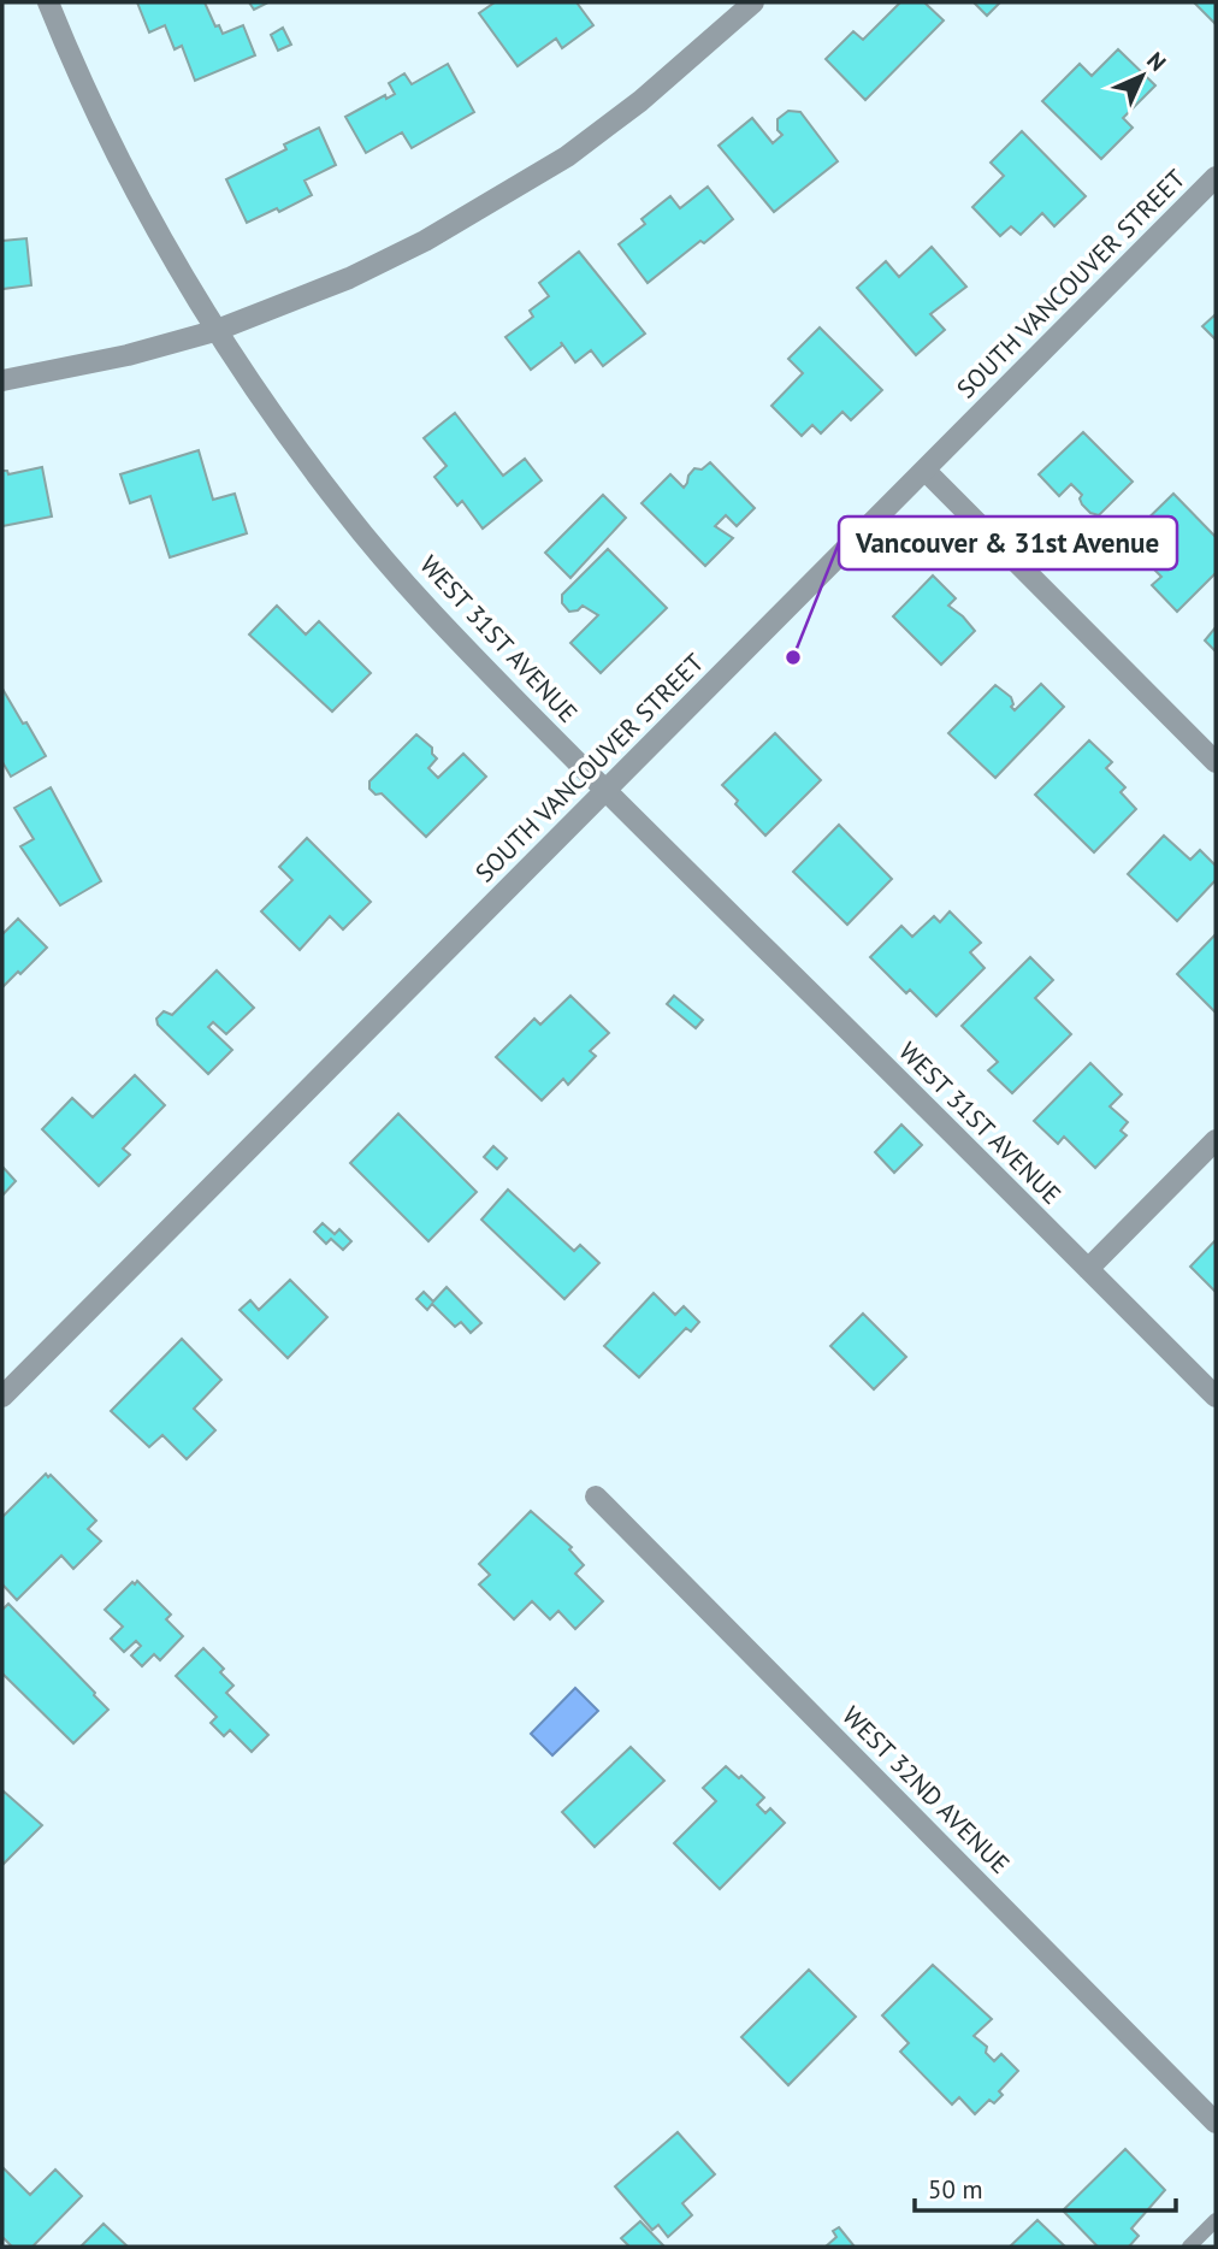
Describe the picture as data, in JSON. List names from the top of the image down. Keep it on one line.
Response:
{"streets":{"street":["SOUTH VANCOUVER STREET","WEST 31ST AVENUE","WEST 32ND AVENUE"]},"crossings":[["SOUTH VANCOUVER STREET","WEST 31ST AVENUE"]],"places":["Vancouver & 31st Avenue"],"scale_bar":"50 m","north":"top right"}
